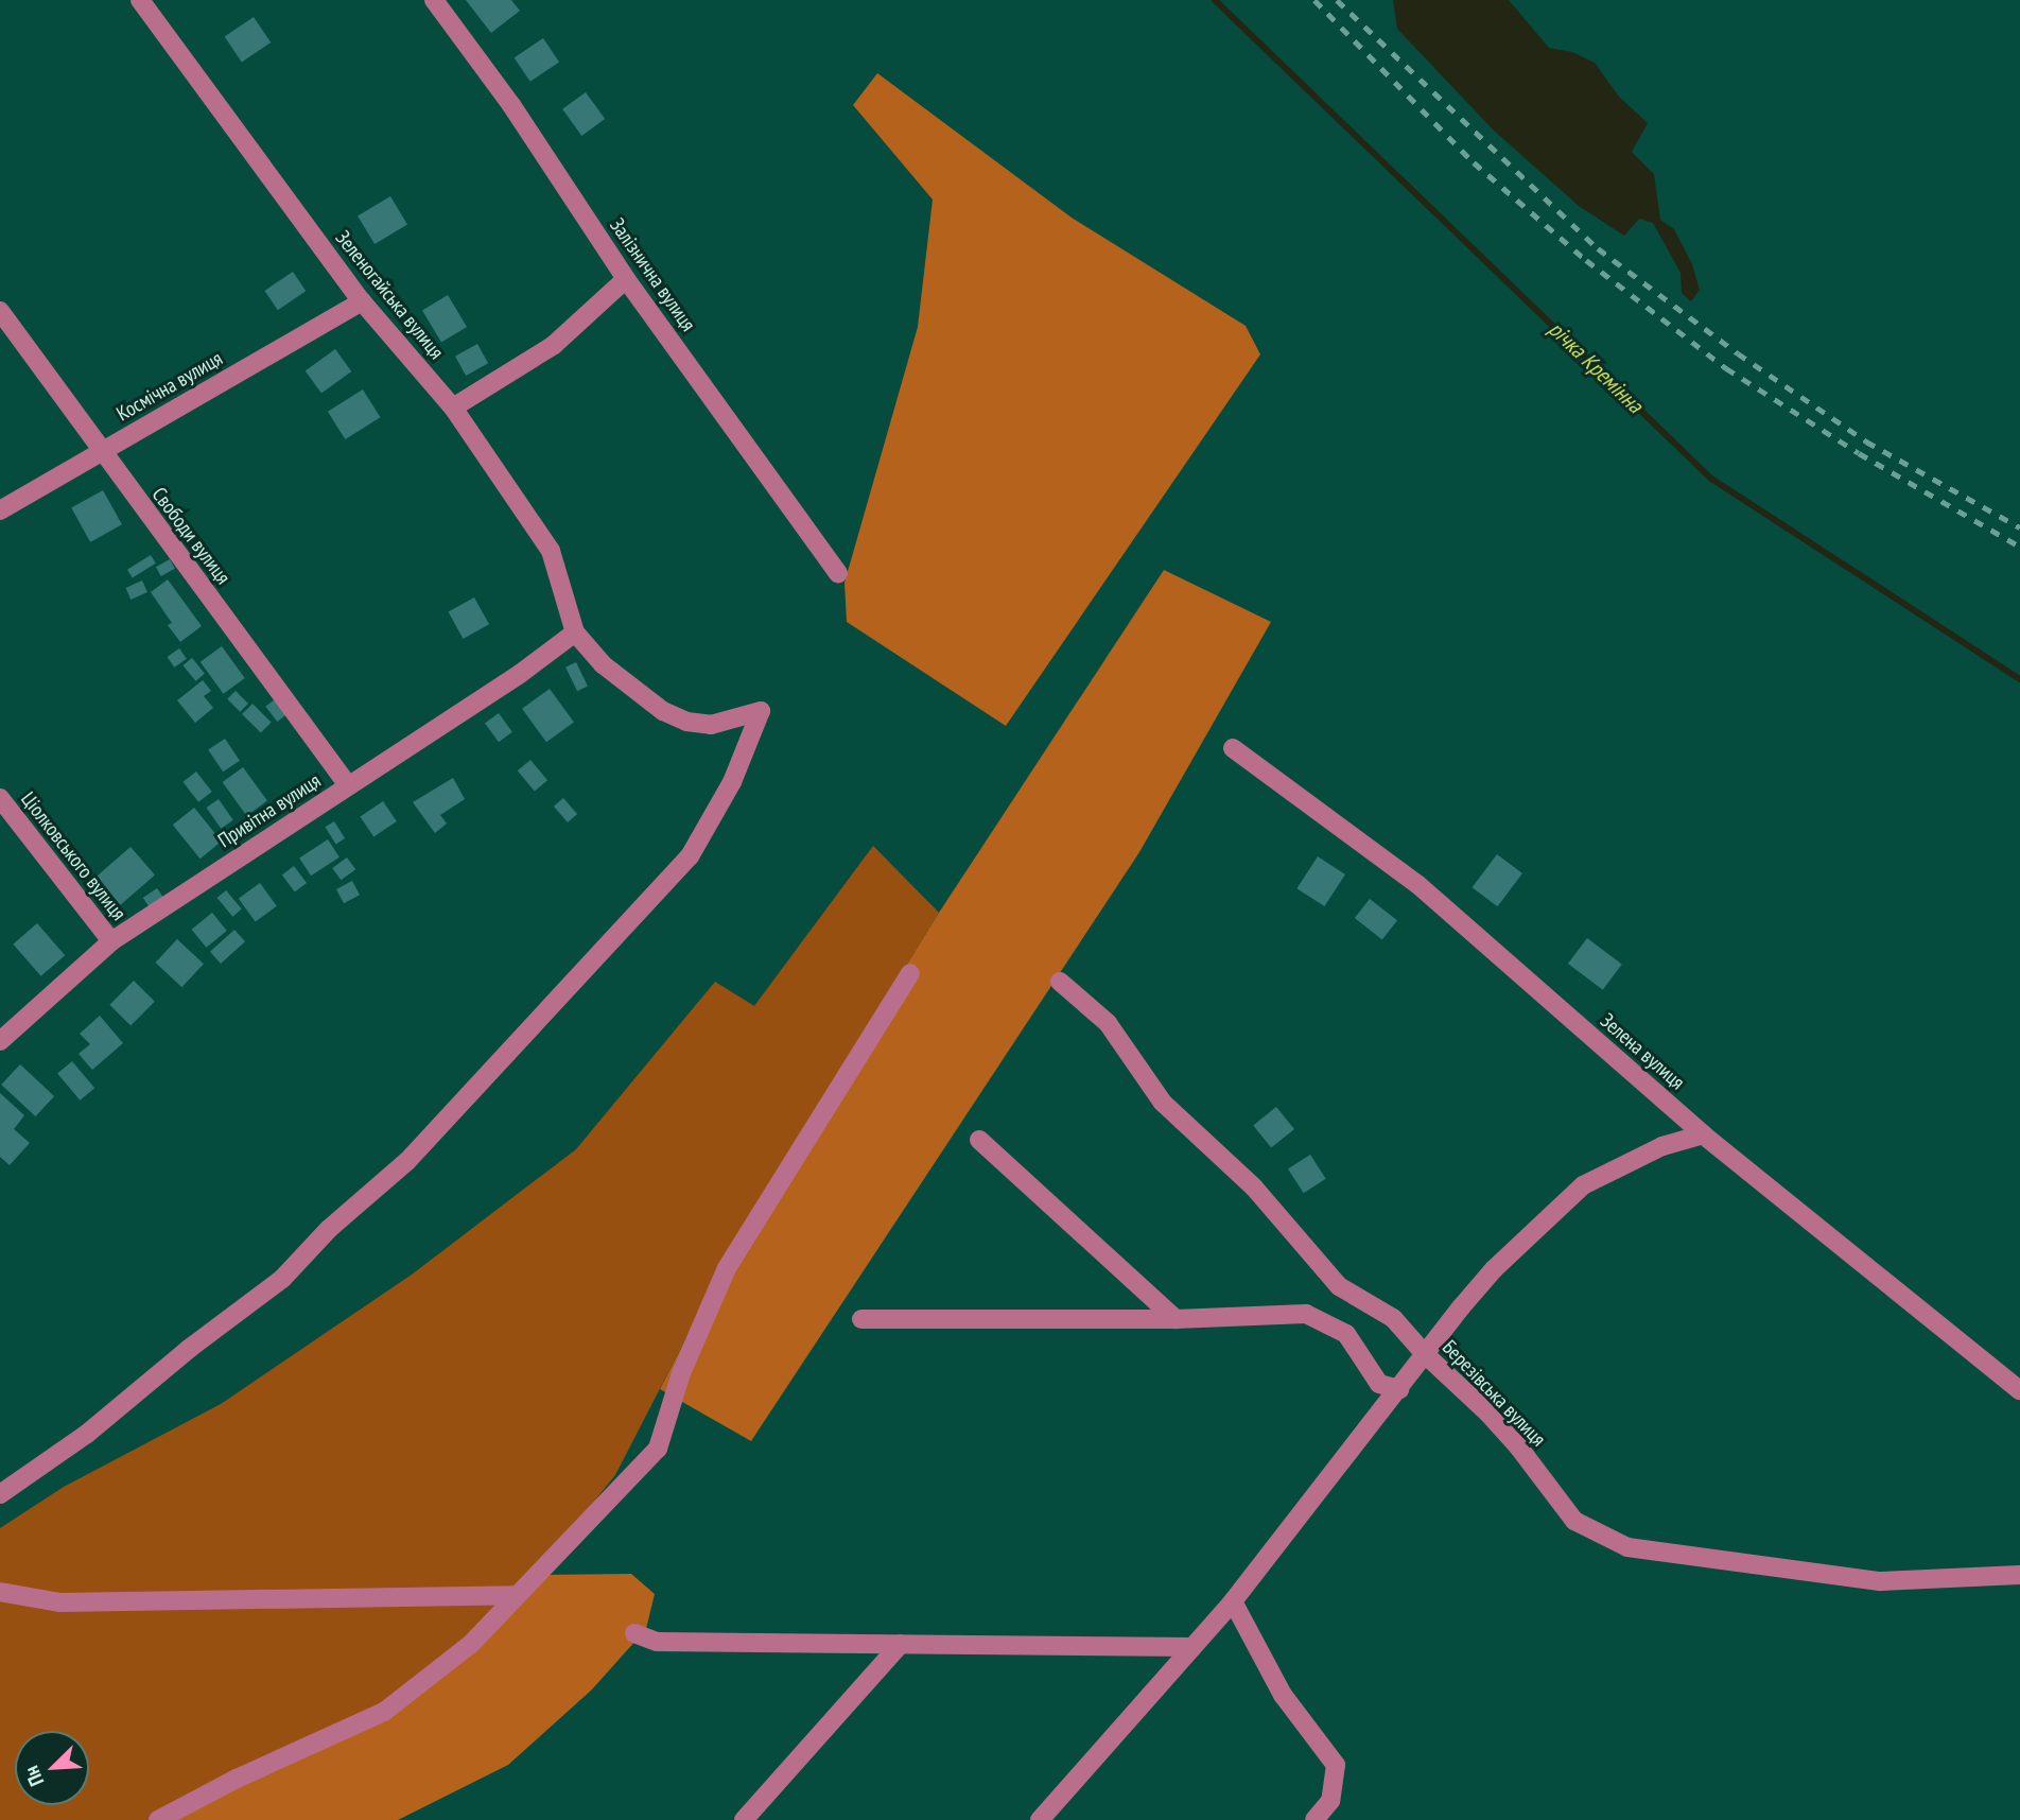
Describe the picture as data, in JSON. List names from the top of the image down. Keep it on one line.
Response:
{"streets":{"street":["Залізнична вулиця","Зеленогайська вулиця","Космічна вулиця","Свободи вулиця","Привітна вулиця","Ціолковського вулиця","Зелена вулиця","Березівська вулиця"]},"crossings":[["Зеленогайська вулиця","Космічна вулиця"],["Зеленогайська вулиця","Привітна вулиця"],["Космічна вулиця","Свободи вулиця"],["Свободи вулиця","Привітна вулиця"],["Привітна вулиця","Ціолковського вулиця"]],"water":["річка Кремінна"],"north":"bottom left"}
